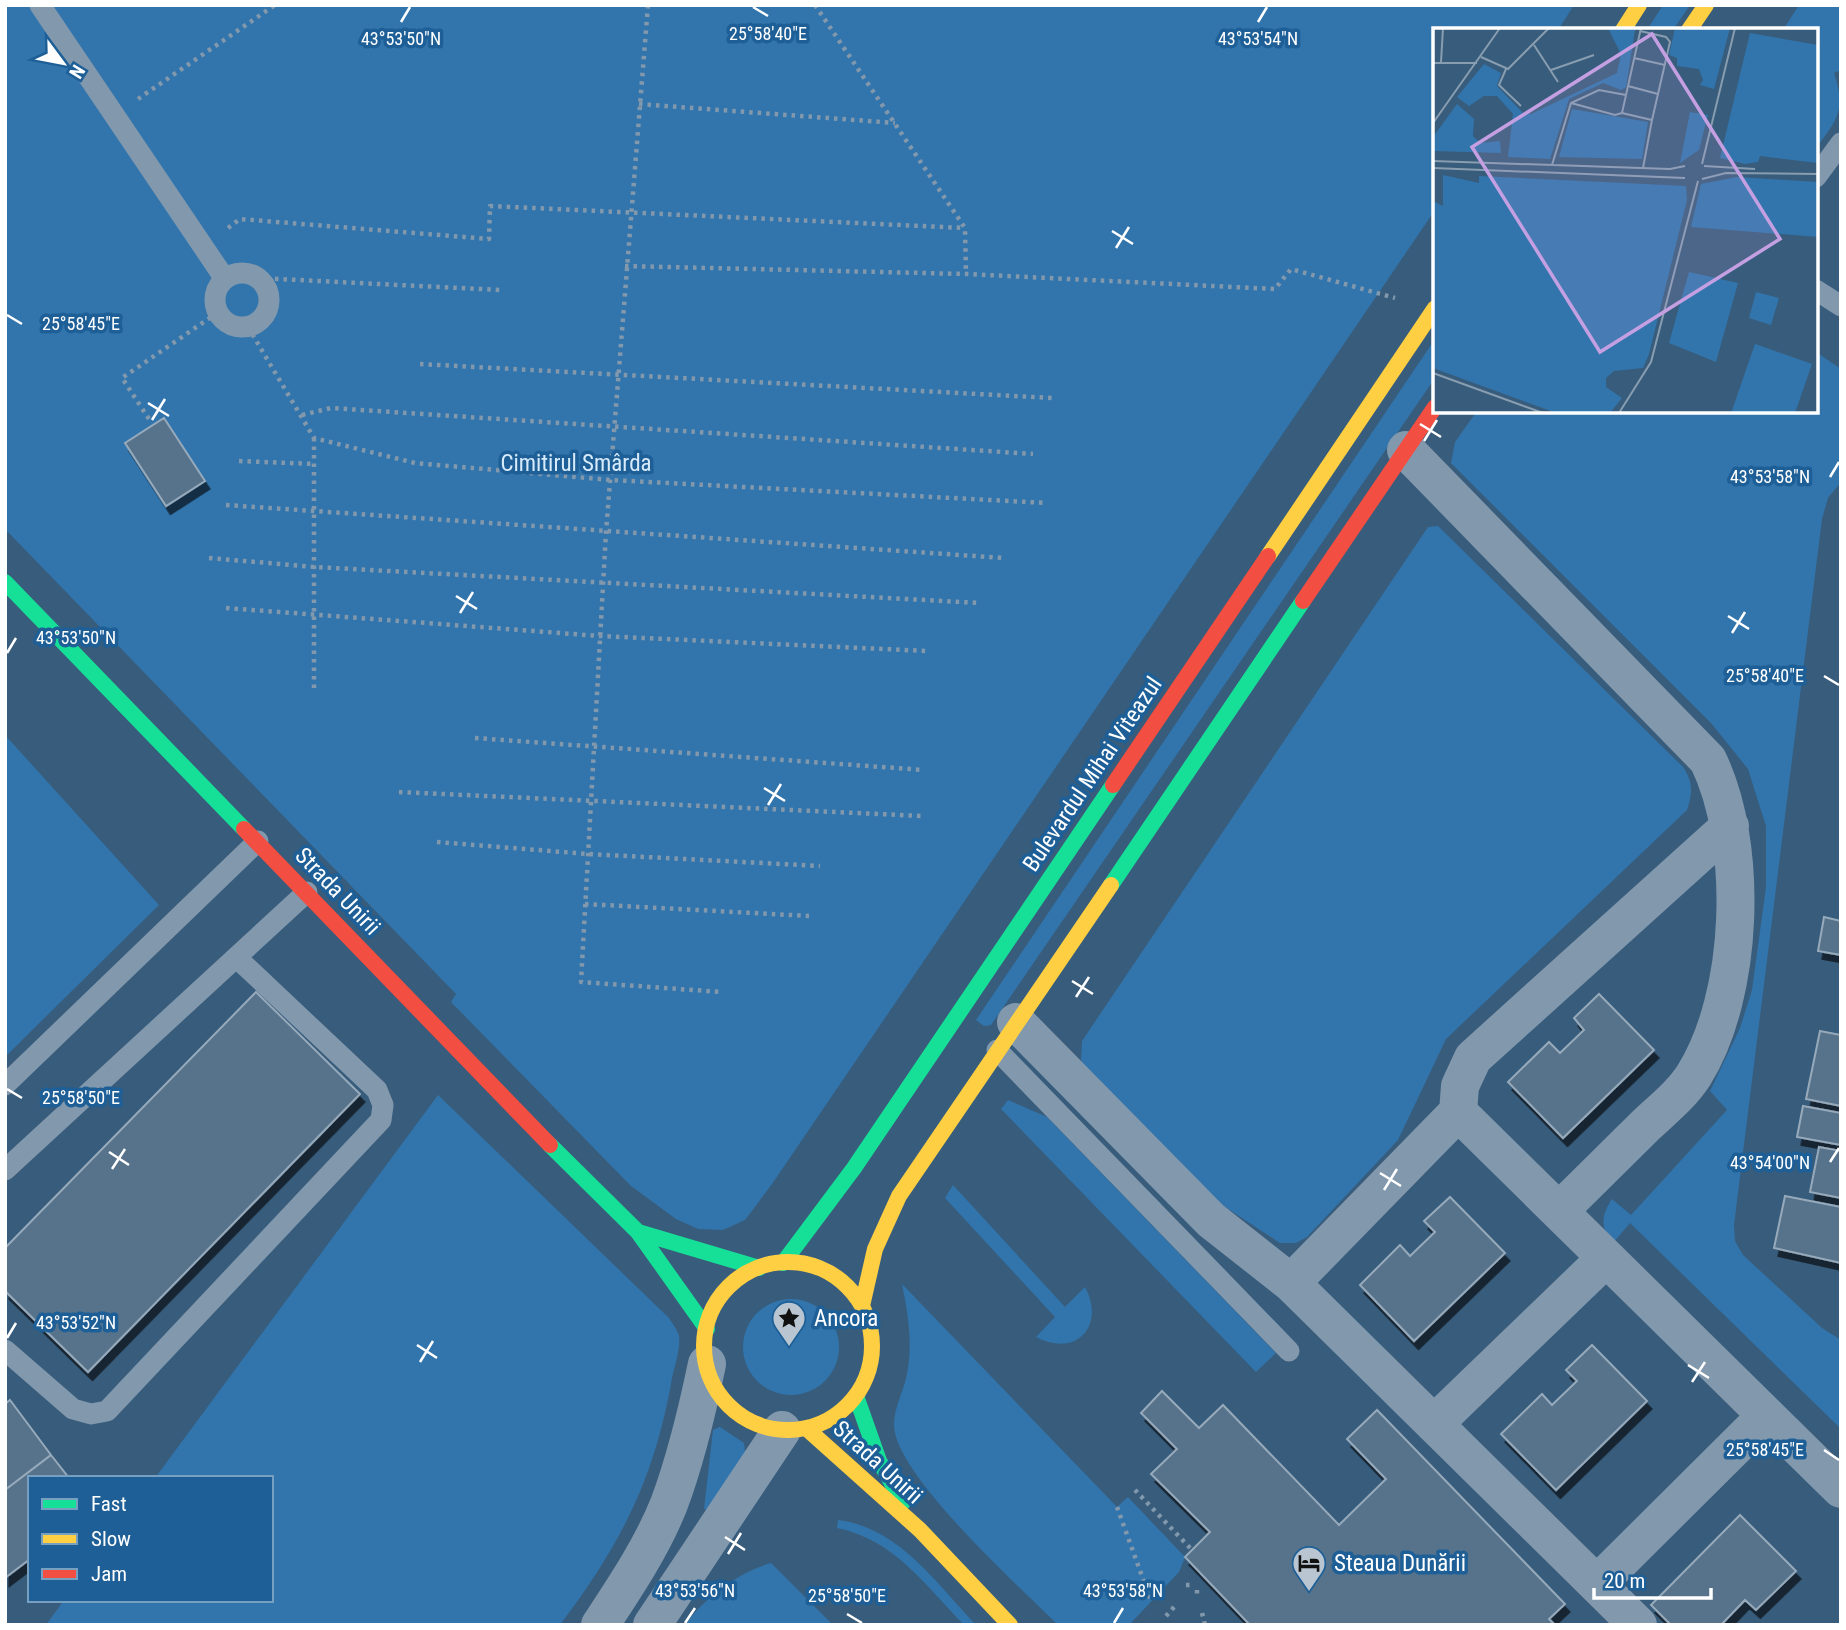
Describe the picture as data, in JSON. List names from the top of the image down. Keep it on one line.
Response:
{"streets":{"main road":["Bulevardul Mihai Viteazul","Strada Unirii"]},"crossings":[["Bulevardul Mihai Viteazul","Strada Unirii"]],"parks":["Cimitirul Smârda"],"places":{"place":["Ancora"],"hotel":["Steaua Dunării"]},"legend":["Fast","Slow","Jam"],"scale_bar":"20 m","north":"bottom right","coordinates":["25°58'40\"E","43°53'50\"N","43°53'54\"N","25°58'45\"E","43°53'58\"N","25°58'50\"E","43°54'00\"N","43°53'52\"N","43°53'56\"N"]}
